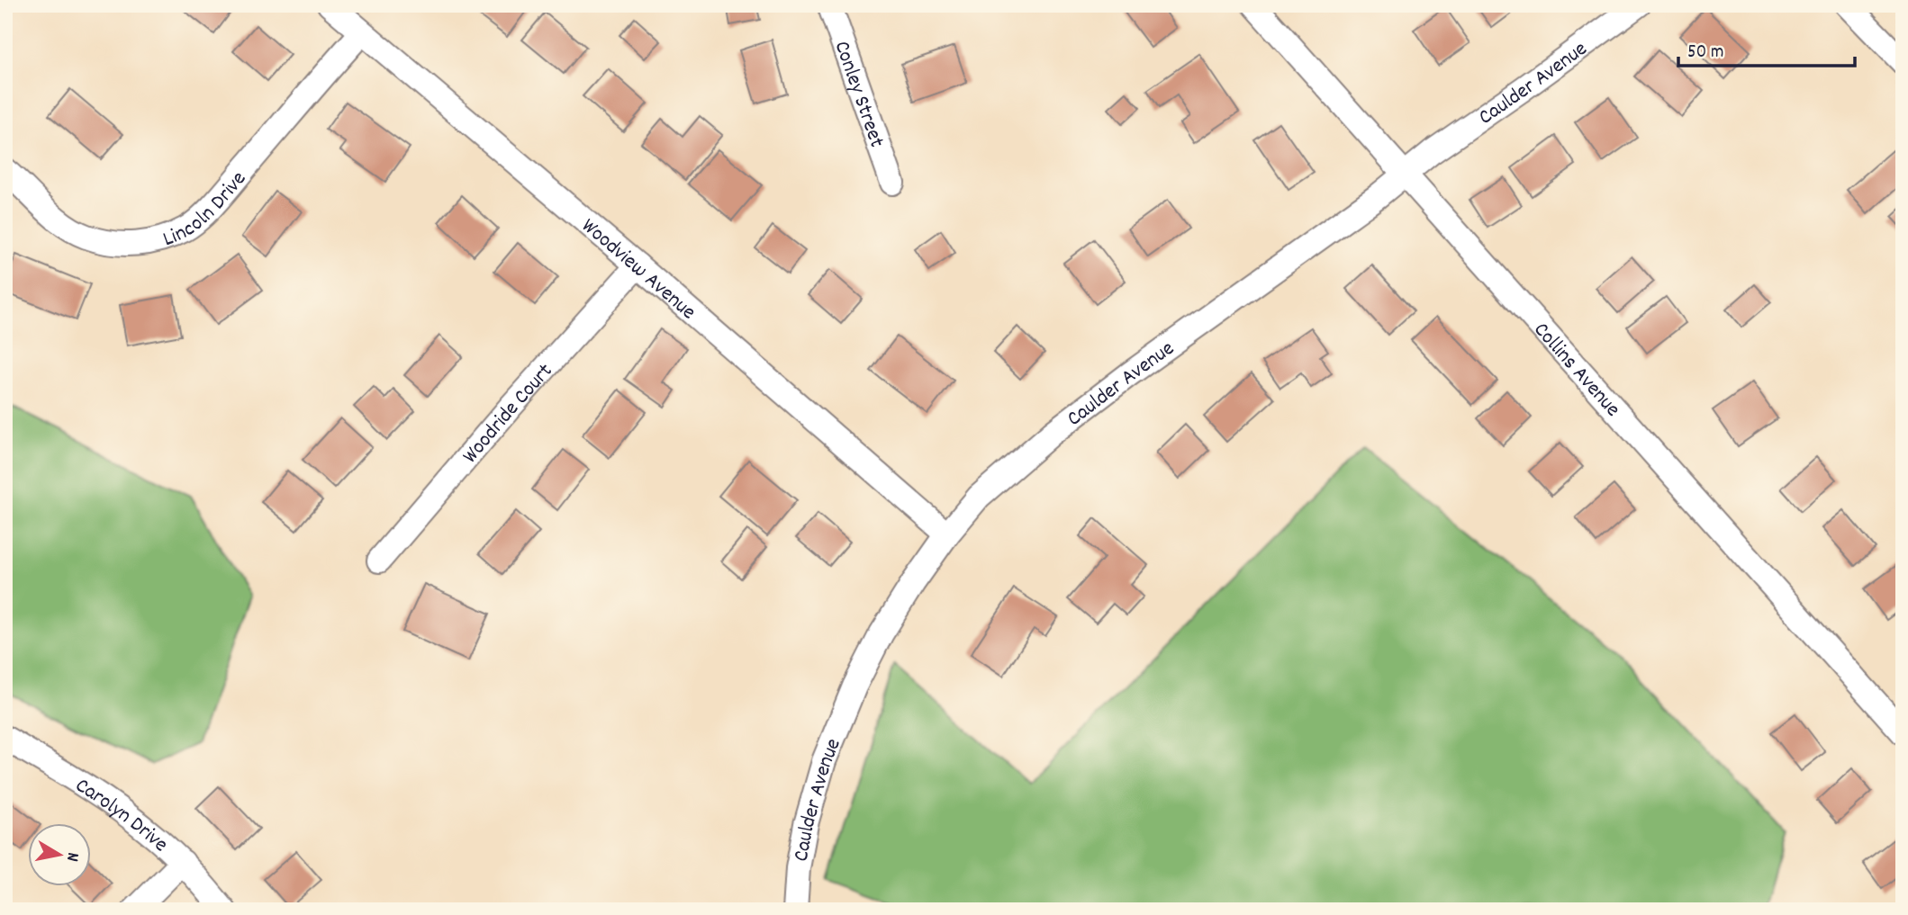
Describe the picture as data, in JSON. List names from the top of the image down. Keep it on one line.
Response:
{"streets":{"street":["Caulder Avenue","Conley Street","Lincoln Drive","Woodview Avenue","Collins Avenue","Woodride Court","Carolyn Drive"]},"crossings":[["Caulder Avenue","Woodview Avenue"],["Caulder Avenue","Collins Avenue"],["Lincoln Drive","Woodview Avenue"],["Woodview Avenue","Woodride Court"]],"scale_bar":"50 m","north":"right"}
